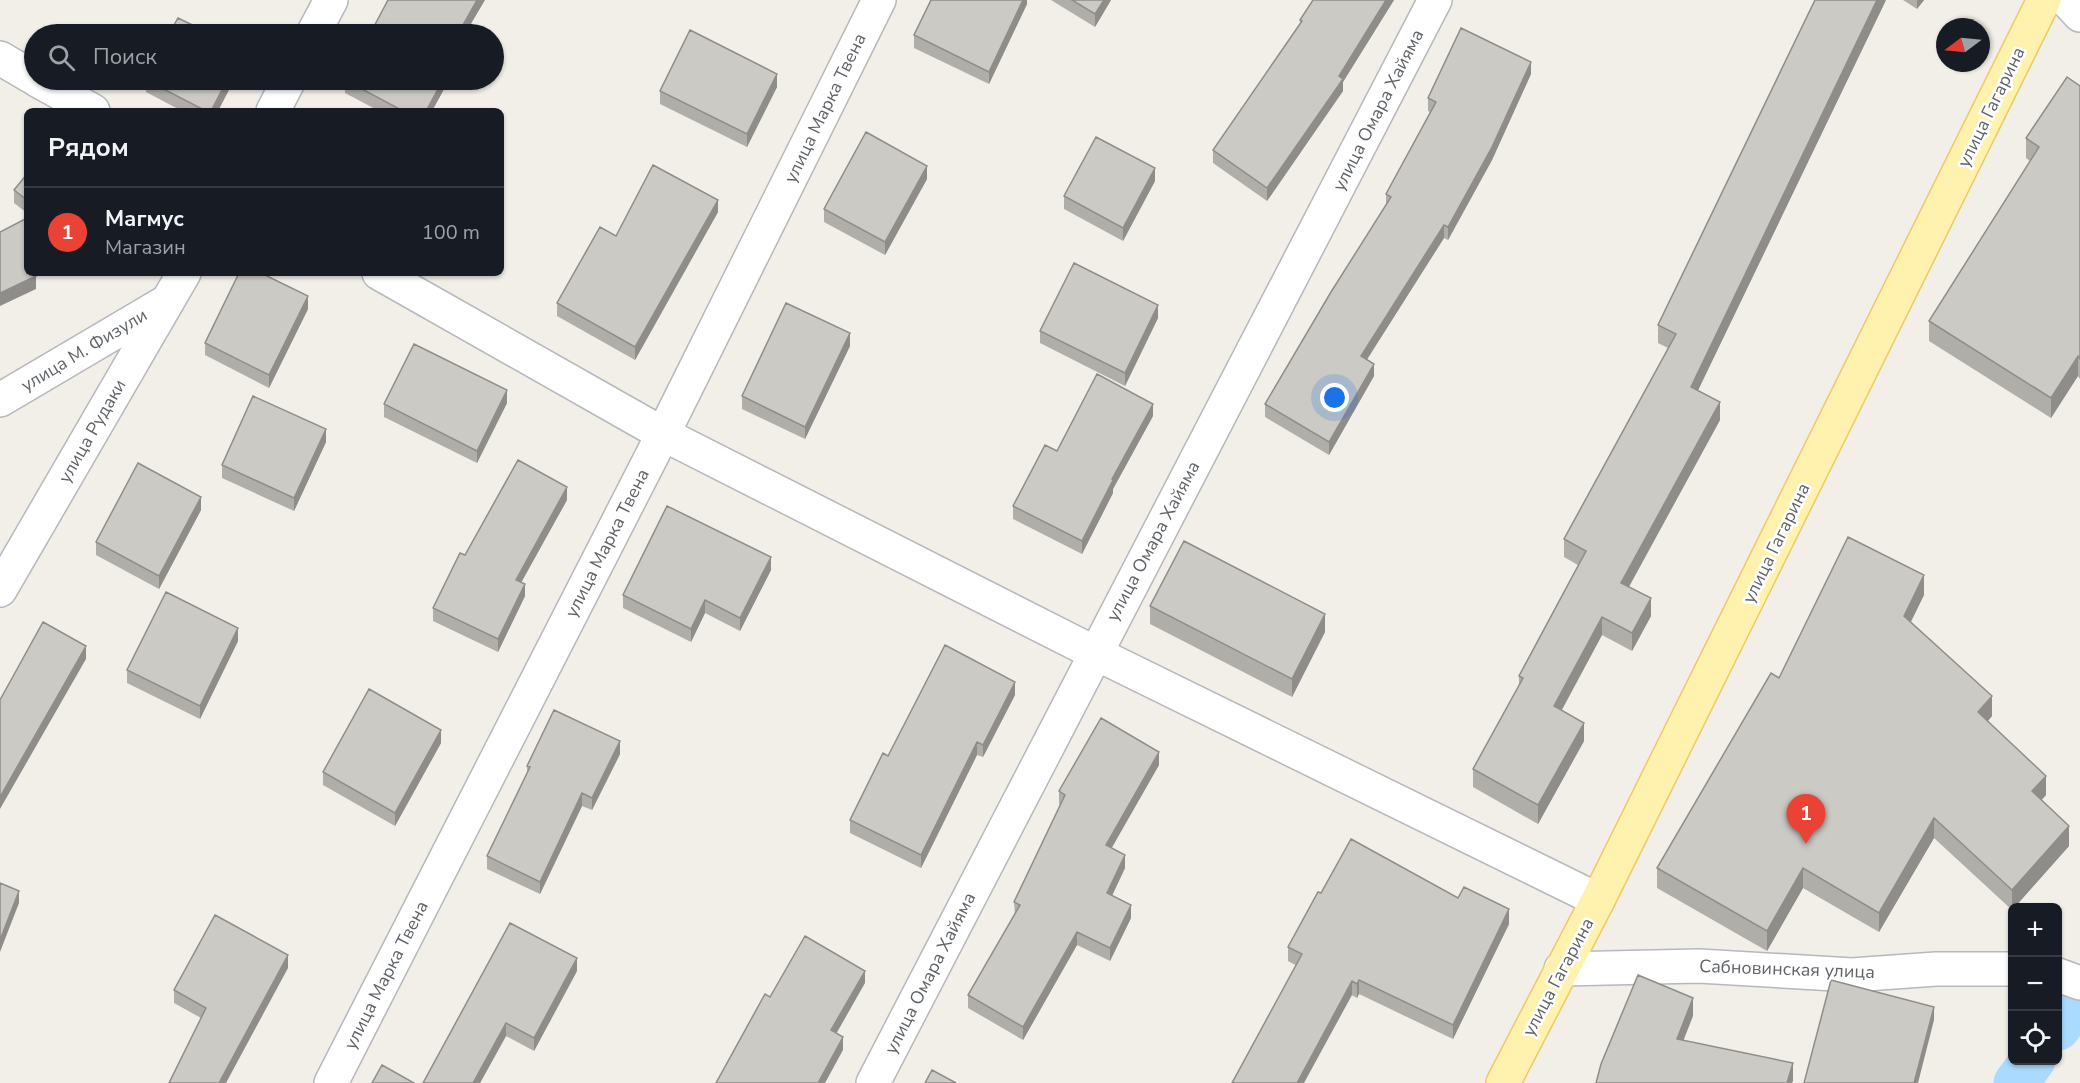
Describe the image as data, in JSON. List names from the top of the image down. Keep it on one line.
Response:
{"streets":{"main road":["улица Гагарина"],"street":["улица Марка Твена","улица Омара Хайяма","улица М. Физули","улица Рудаки","Сабновинская улица"]},"crossings":[["улица Гагарина","Сабновинская улица"],["улица М. Физули","улица Рудаки"]],"north":"left","page":{"search":"Поиск","heading":"Рядом","list":[{"mark":"1","name":"Магмус","note":"Магазин","value":"100 m"}],"pins":"1","map_buttons":["+","−"]}}
